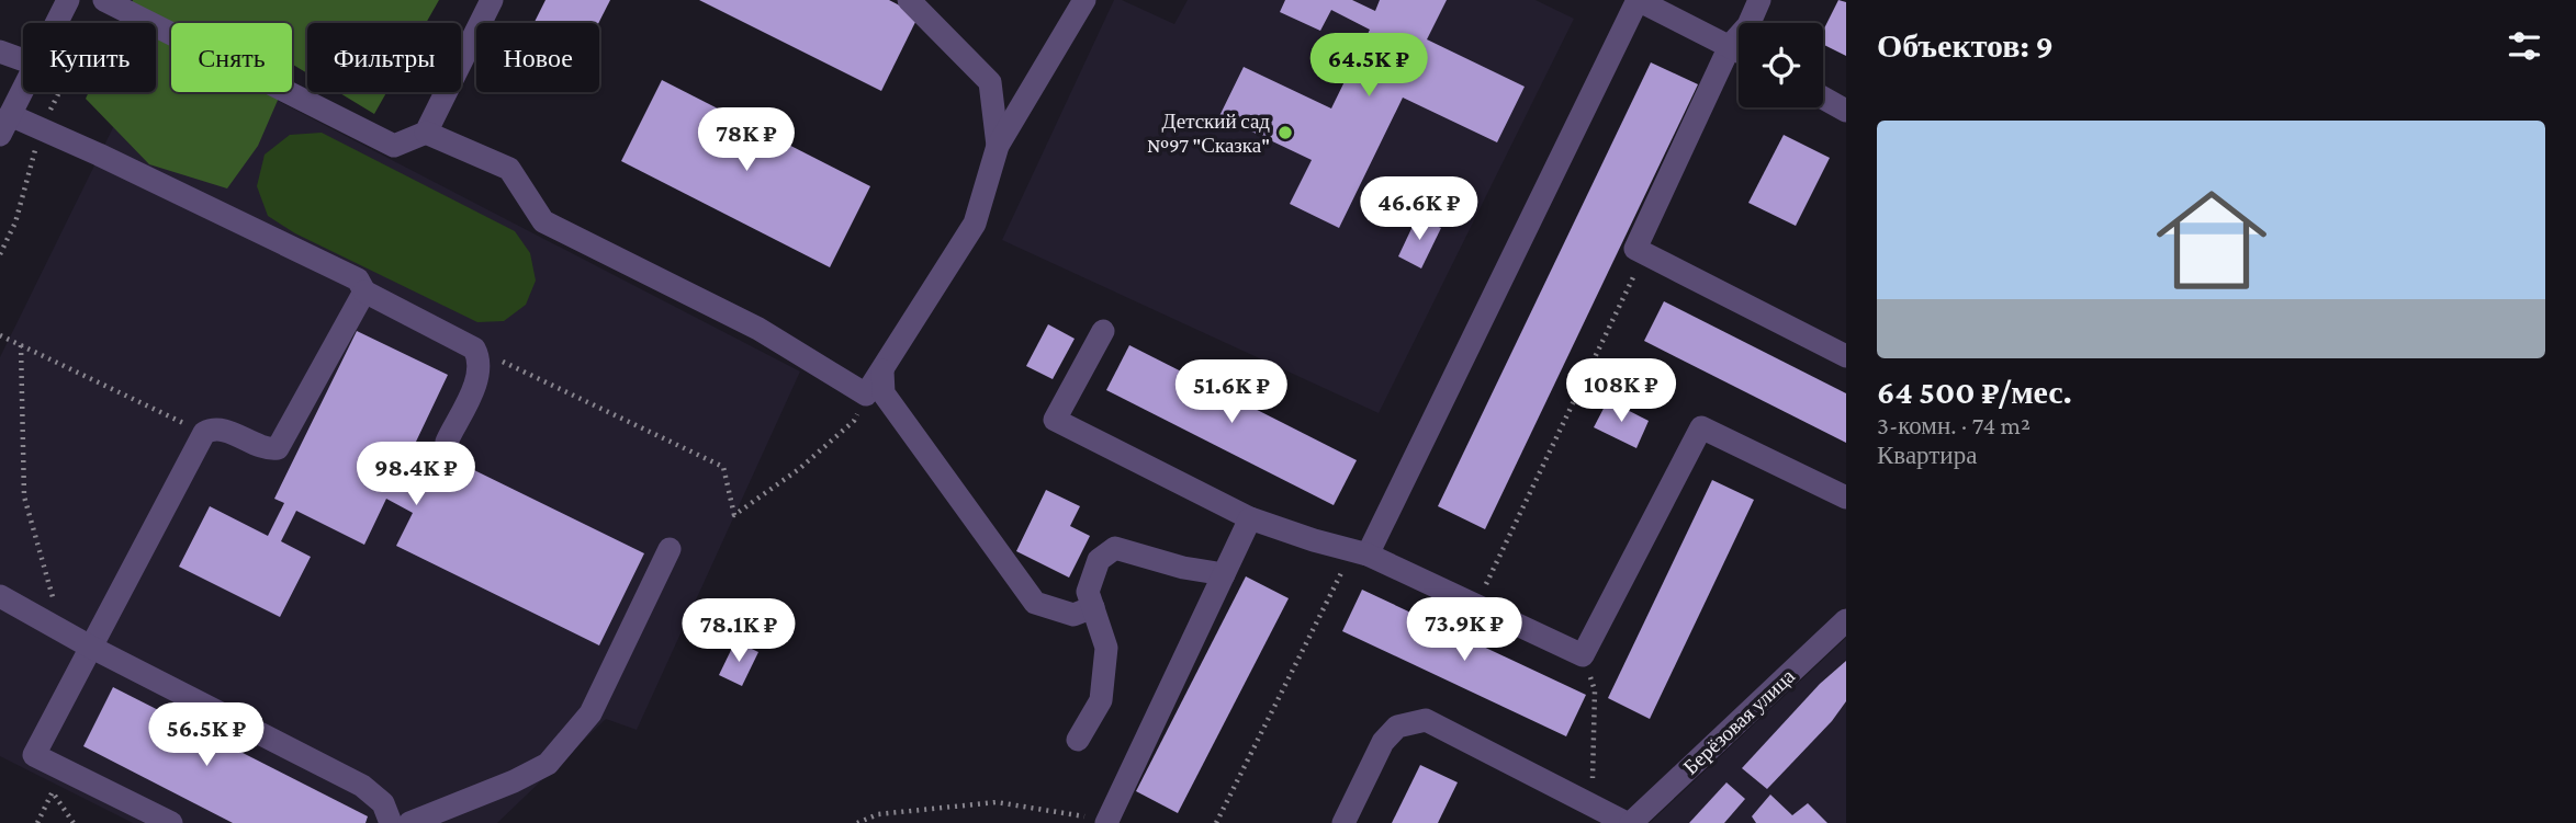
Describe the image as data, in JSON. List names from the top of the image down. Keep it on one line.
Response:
{"streets":{"street":["Берёзовая улица"]},"places":["Детский сад №97 \"Сказка\""],"page":{"heading":"Объектов: 9","chip":["Купить","Снять","Фильтры","Новое"],"price":["64.5K ₽","78K ₽","46.6K ₽","108K ₽","51.6K ₽","98.4K ₽","73.9K ₽","78.1K ₽","56.5K ₽"],"list":[{"name":"64 500 ₽/мес.","note":"3-комн. · 74 m² · Квартира"}]}}
